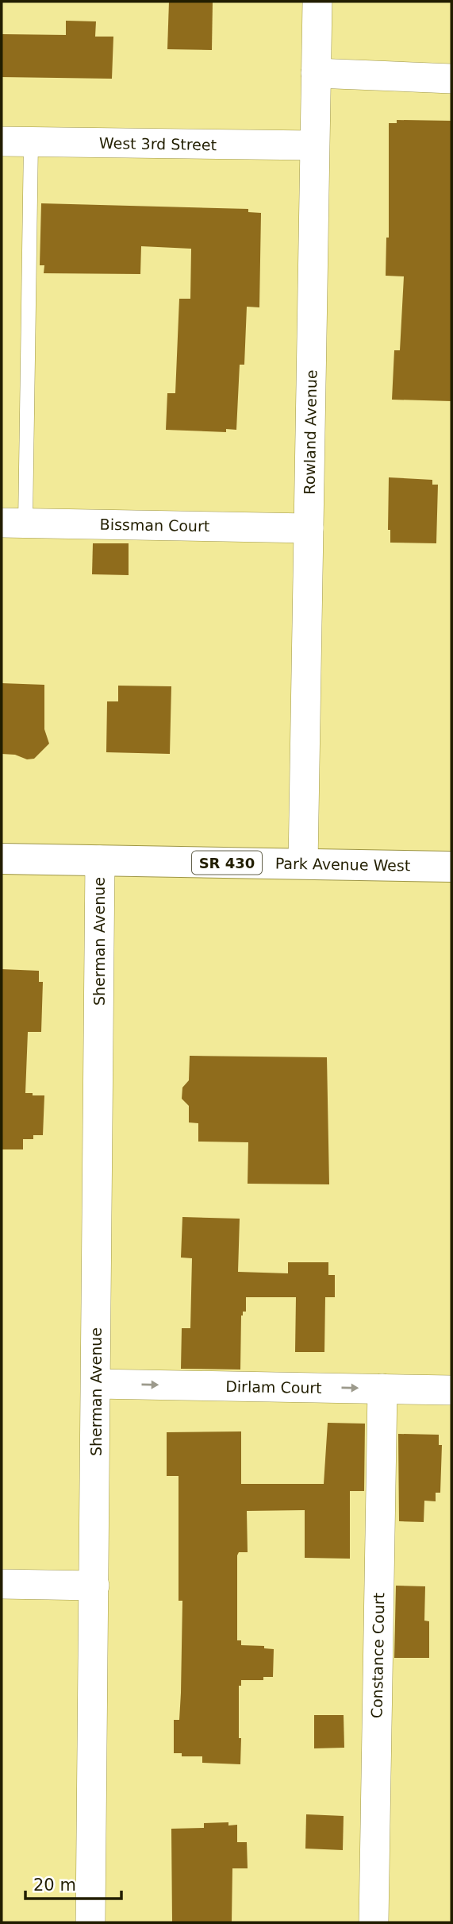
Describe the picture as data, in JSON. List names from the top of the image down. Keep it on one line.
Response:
{"streets":{"main road":["SR 430","Park Avenue West"],"street":["West 3rd Street","Rowland Avenue","Bissman Court","Sherman Avenue","Dirlam Court","Constance Court"]},"crossings":[["West 3rd Street","Rowland Avenue"],["Rowland Avenue","Bissman Court"],["Rowland Avenue","Park Avenue West"],["Park Avenue West","Sherman Avenue"],["Sherman Avenue","Dirlam Court"],["Dirlam Court","Constance Court"]],"one_way":["Dirlam Court"],"scale_bar":"20 m"}
